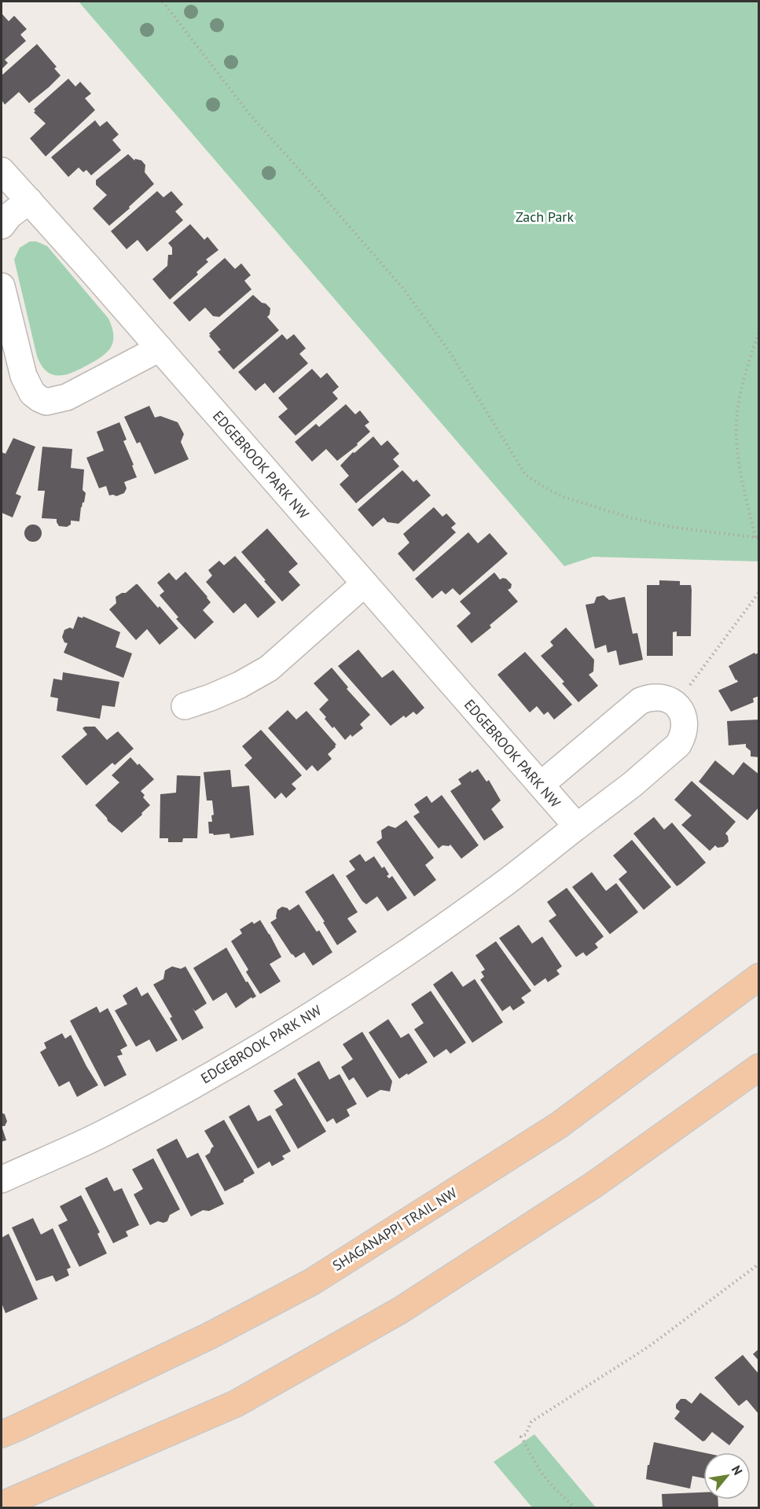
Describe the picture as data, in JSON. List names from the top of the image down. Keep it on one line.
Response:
{"streets":{"main road":["SHAGANAPPI TRAIL NW"],"street":["EDGEBROOK PARK NW"]},"parks":["Zach Park"],"north":"top right"}
